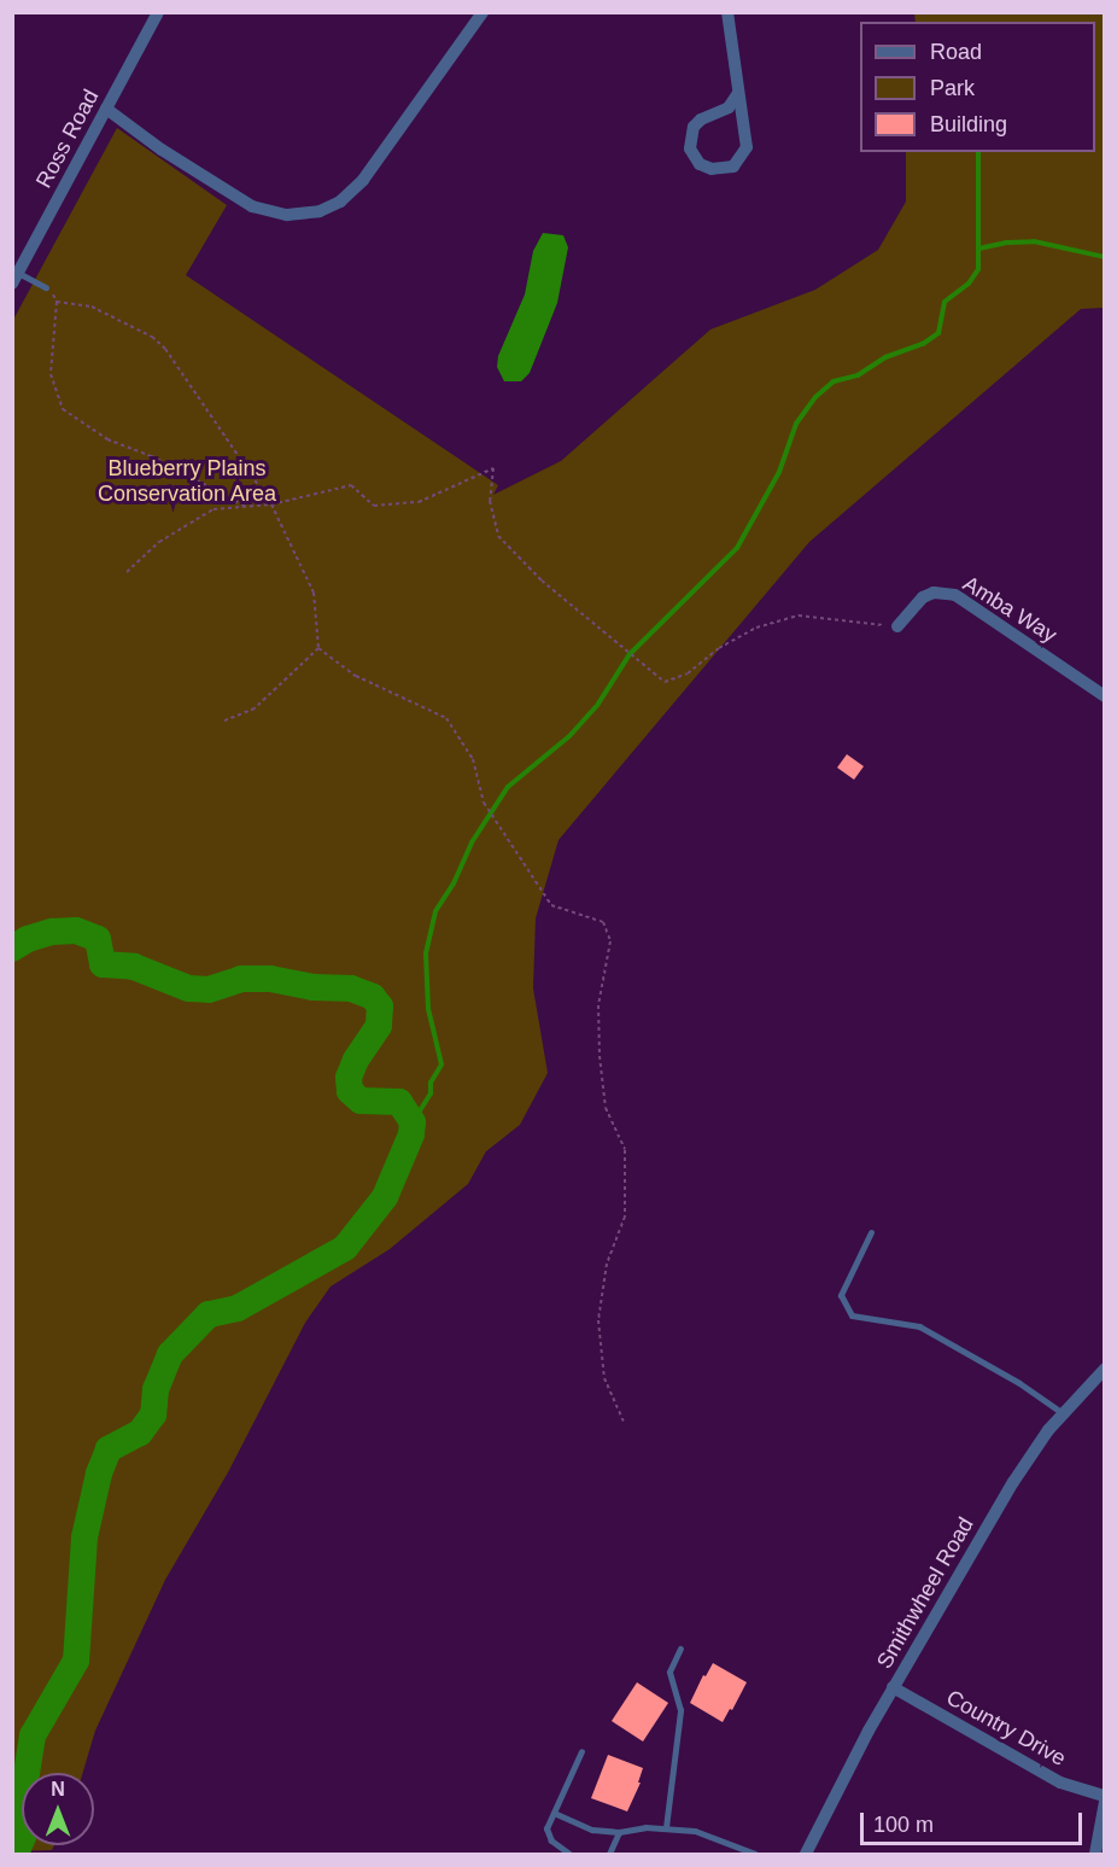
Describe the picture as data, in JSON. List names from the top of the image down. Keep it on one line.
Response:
{"streets":{"street":["Ross Road","Amba Way","Smithwheel Road","Country Drive"]},"crossings":[["Smithwheel Road","Country Drive"]],"parks":["Blueberry Plains Conservation Area"],"legend":["Road","Park","Building"],"scale_bar":"100 m","north":"top"}
